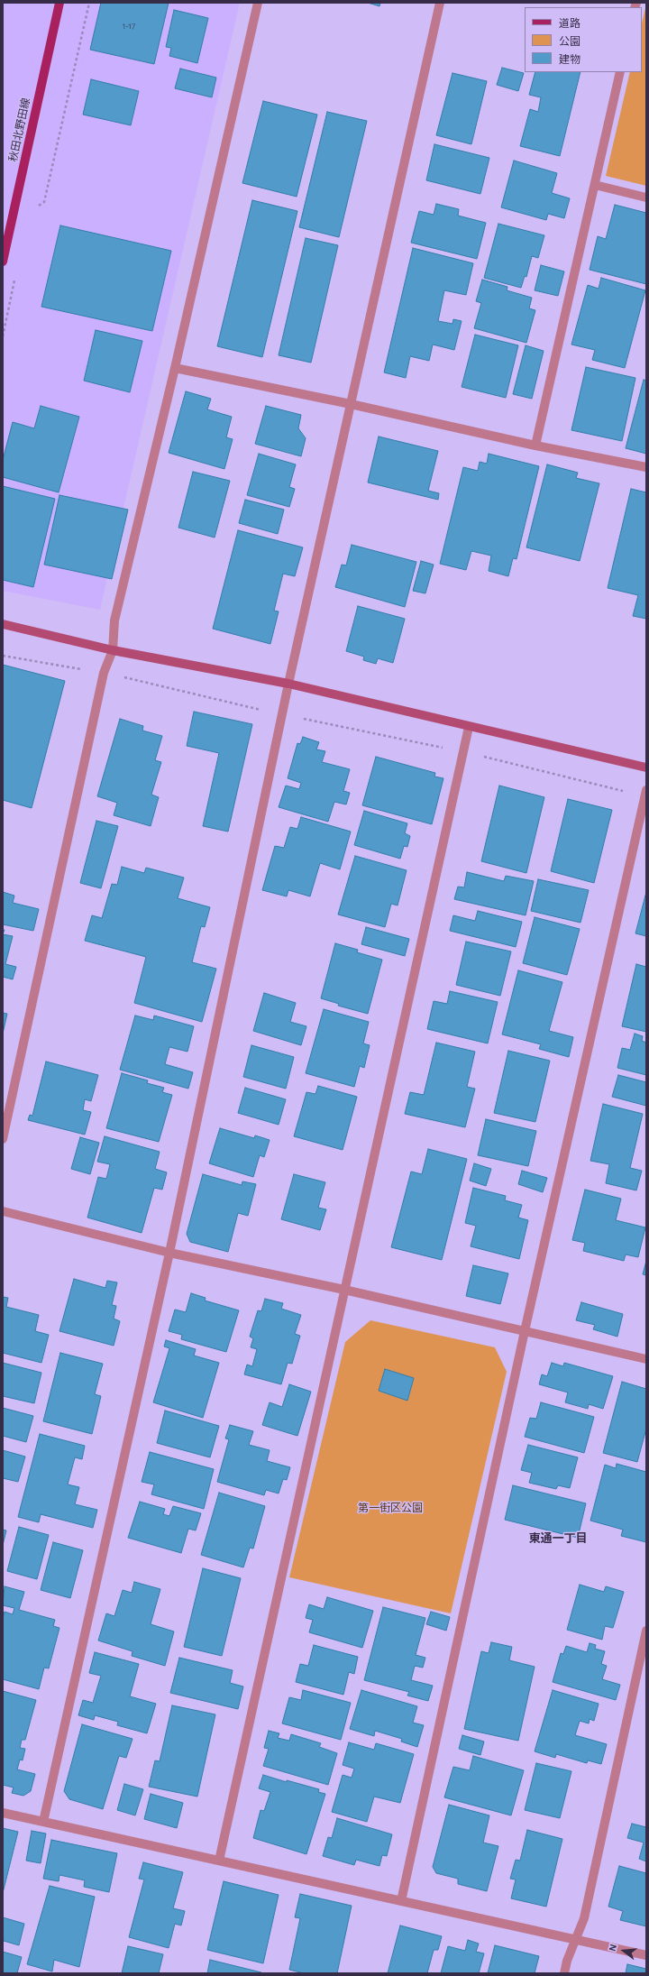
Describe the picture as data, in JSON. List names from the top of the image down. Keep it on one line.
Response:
{"streets":{"main road":["秋田北野田線"]},"districts":["東通一丁目"],"parks":["第一街区公園"],"house_numbers":["1-17"],"legend":["道路","公園","建物"],"north":"left"}
